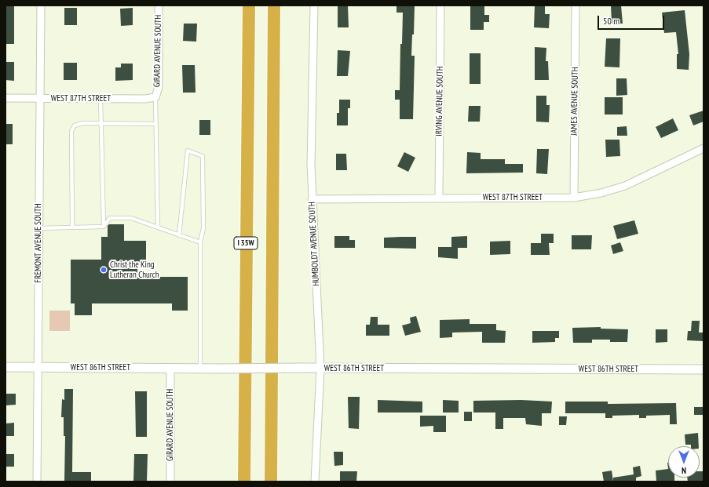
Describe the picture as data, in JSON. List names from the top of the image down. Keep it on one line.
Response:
{"streets":{"highway":["I 35W"],"street":["GIRARD AVENUE SOUTH","WEST 87TH STREET","IRVING AVENUE SOUTH","JAMES AVENUE SOUTH","FREMONT AVENUE SOUTH","HUMBOLDT AVENUE SOUTH","WEST 86TH STREET"]},"crossings":[["GIRARD AVENUE SOUTH","WEST 87TH STREET"],["GIRARD AVENUE SOUTH","WEST 86TH STREET"],["WEST 87TH STREET","IRVING AVENUE SOUTH"],["WEST 87TH STREET","JAMES AVENUE SOUTH"],["WEST 87TH STREET","FREMONT AVENUE SOUTH"],["WEST 87TH STREET","HUMBOLDT AVENUE SOUTH"],["FREMONT AVENUE SOUTH","WEST 86TH STREET"],["HUMBOLDT AVENUE SOUTH","WEST 86TH STREET"]],"places":["Christ the King Lutheran Church"],"scale_bar":"50 m","north":"bottom"}
